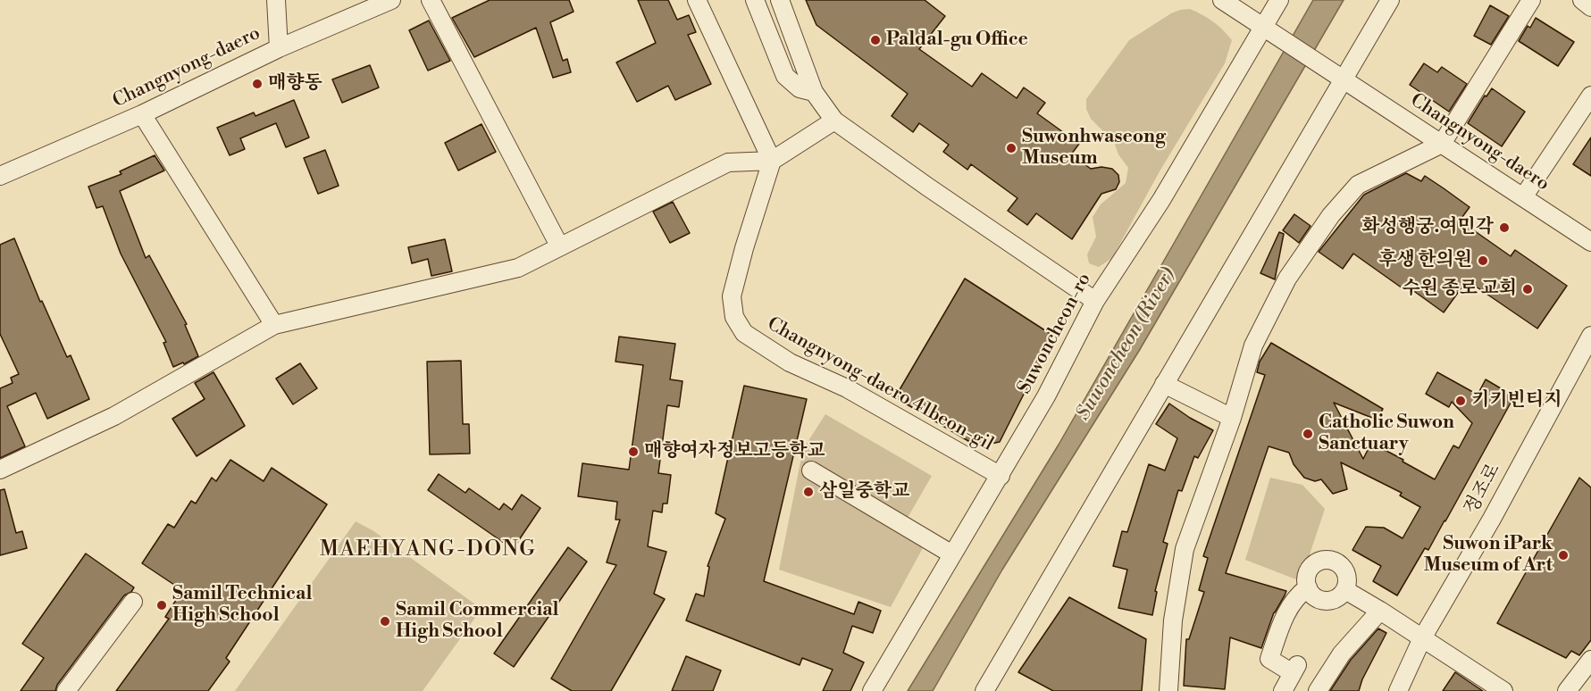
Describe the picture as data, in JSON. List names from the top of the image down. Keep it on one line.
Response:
{"streets":{"street":["Changnyong-daero","Suwoncheon-ro","Changnyong-daero 41beon-gil","정조로"]},"crossings":[["Changnyong-daero","Suwoncheon-ro"],["Suwoncheon-ro","Changnyong-daero 41beon-gil"]],"districts":["MAEHYANG-DONG"],"water":["Suwoncheon (River)"],"places":["Paldal-gu Office","매향동","Suwonhwaseong Museum","화성행궁.여민각","후생 한의원","수원 종로 교회","키키빈티지","Catholic Suwon Sanctuary","매향여자정보고등학교","삼일중학교","Suwon iPark Museum of Art","Samil Technical High School","Samil Commercial High School"]}
